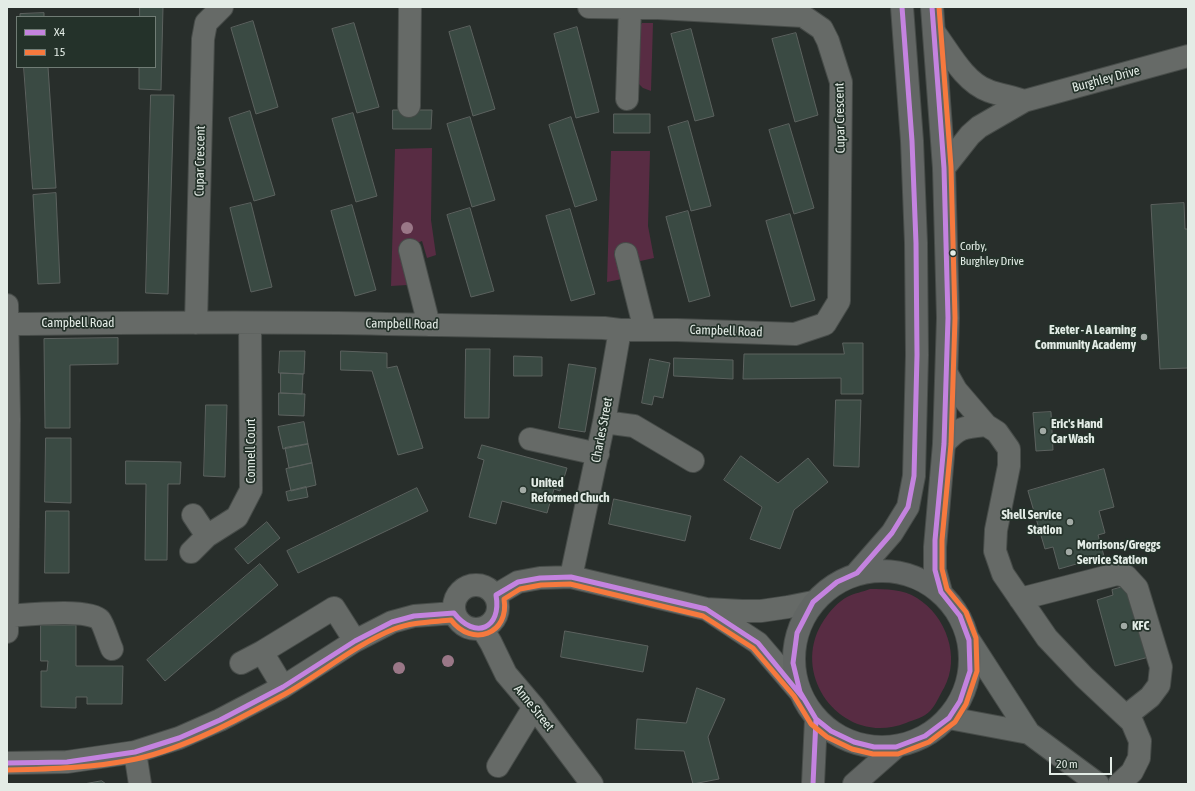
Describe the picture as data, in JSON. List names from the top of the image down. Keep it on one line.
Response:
{"streets":{"street":["Burghley Drive","Cupar Crescent","Campbell Road","Charles Street","Connell Court","Anne Street"]},"crossings":[["Cupar Crescent","Campbell Road"],["Campbell Road","Charles Street"],["Campbell Road","Connell Court"]],"places":["Corby, Burghley Drive","Exeter - A Learning Community Academy","Eric's Hand Car Wash","United Reformed Chuch","Shell Service Station","Morrisons/Greggs Service Station","KFC"],"lines":["transit line X4","transit line 15"],"legend":["X4","15"],"scale_bar":"20 m"}
